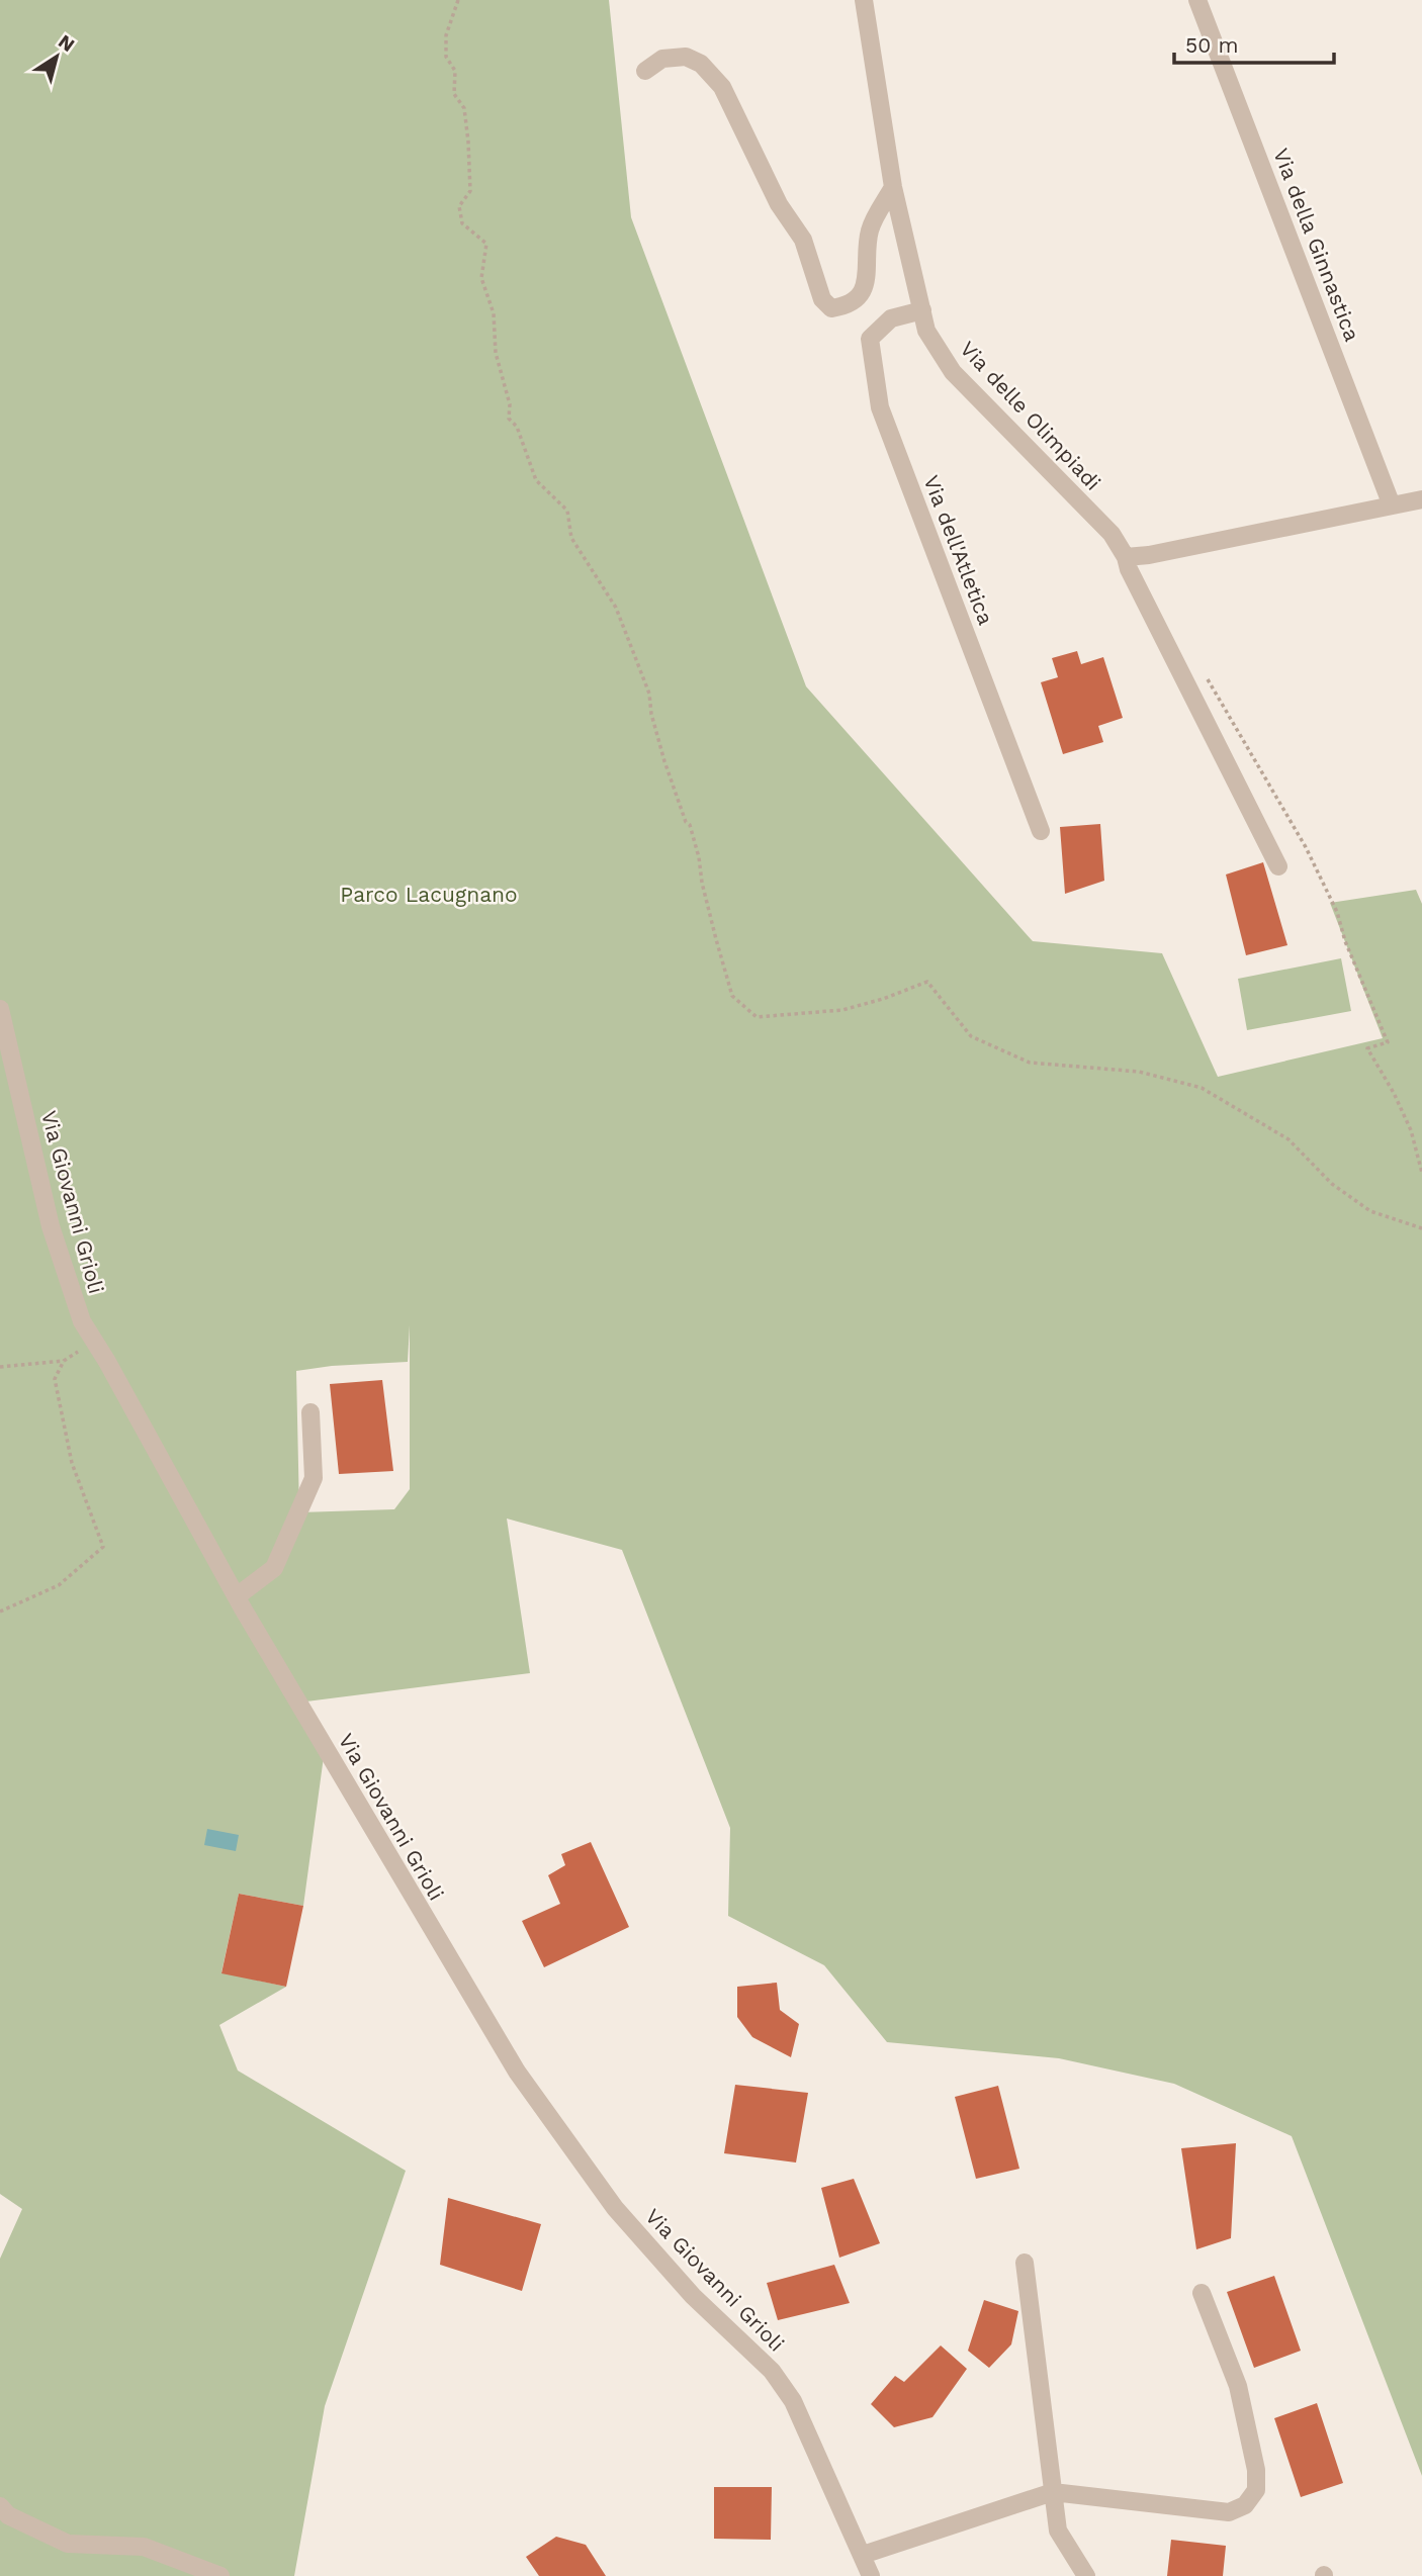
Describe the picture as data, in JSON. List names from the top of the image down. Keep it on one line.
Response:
{"streets":{"street":["Via della Ginnastica","Via delle Olimpiadi","Via dell'Atletica","Via Giovanni Grioli"]},"crossings":[["Via delle Olimpiadi","Via dell'Atletica"]],"parks":["Parco Lacugnano"],"scale_bar":"50 m","north":"top right"}
